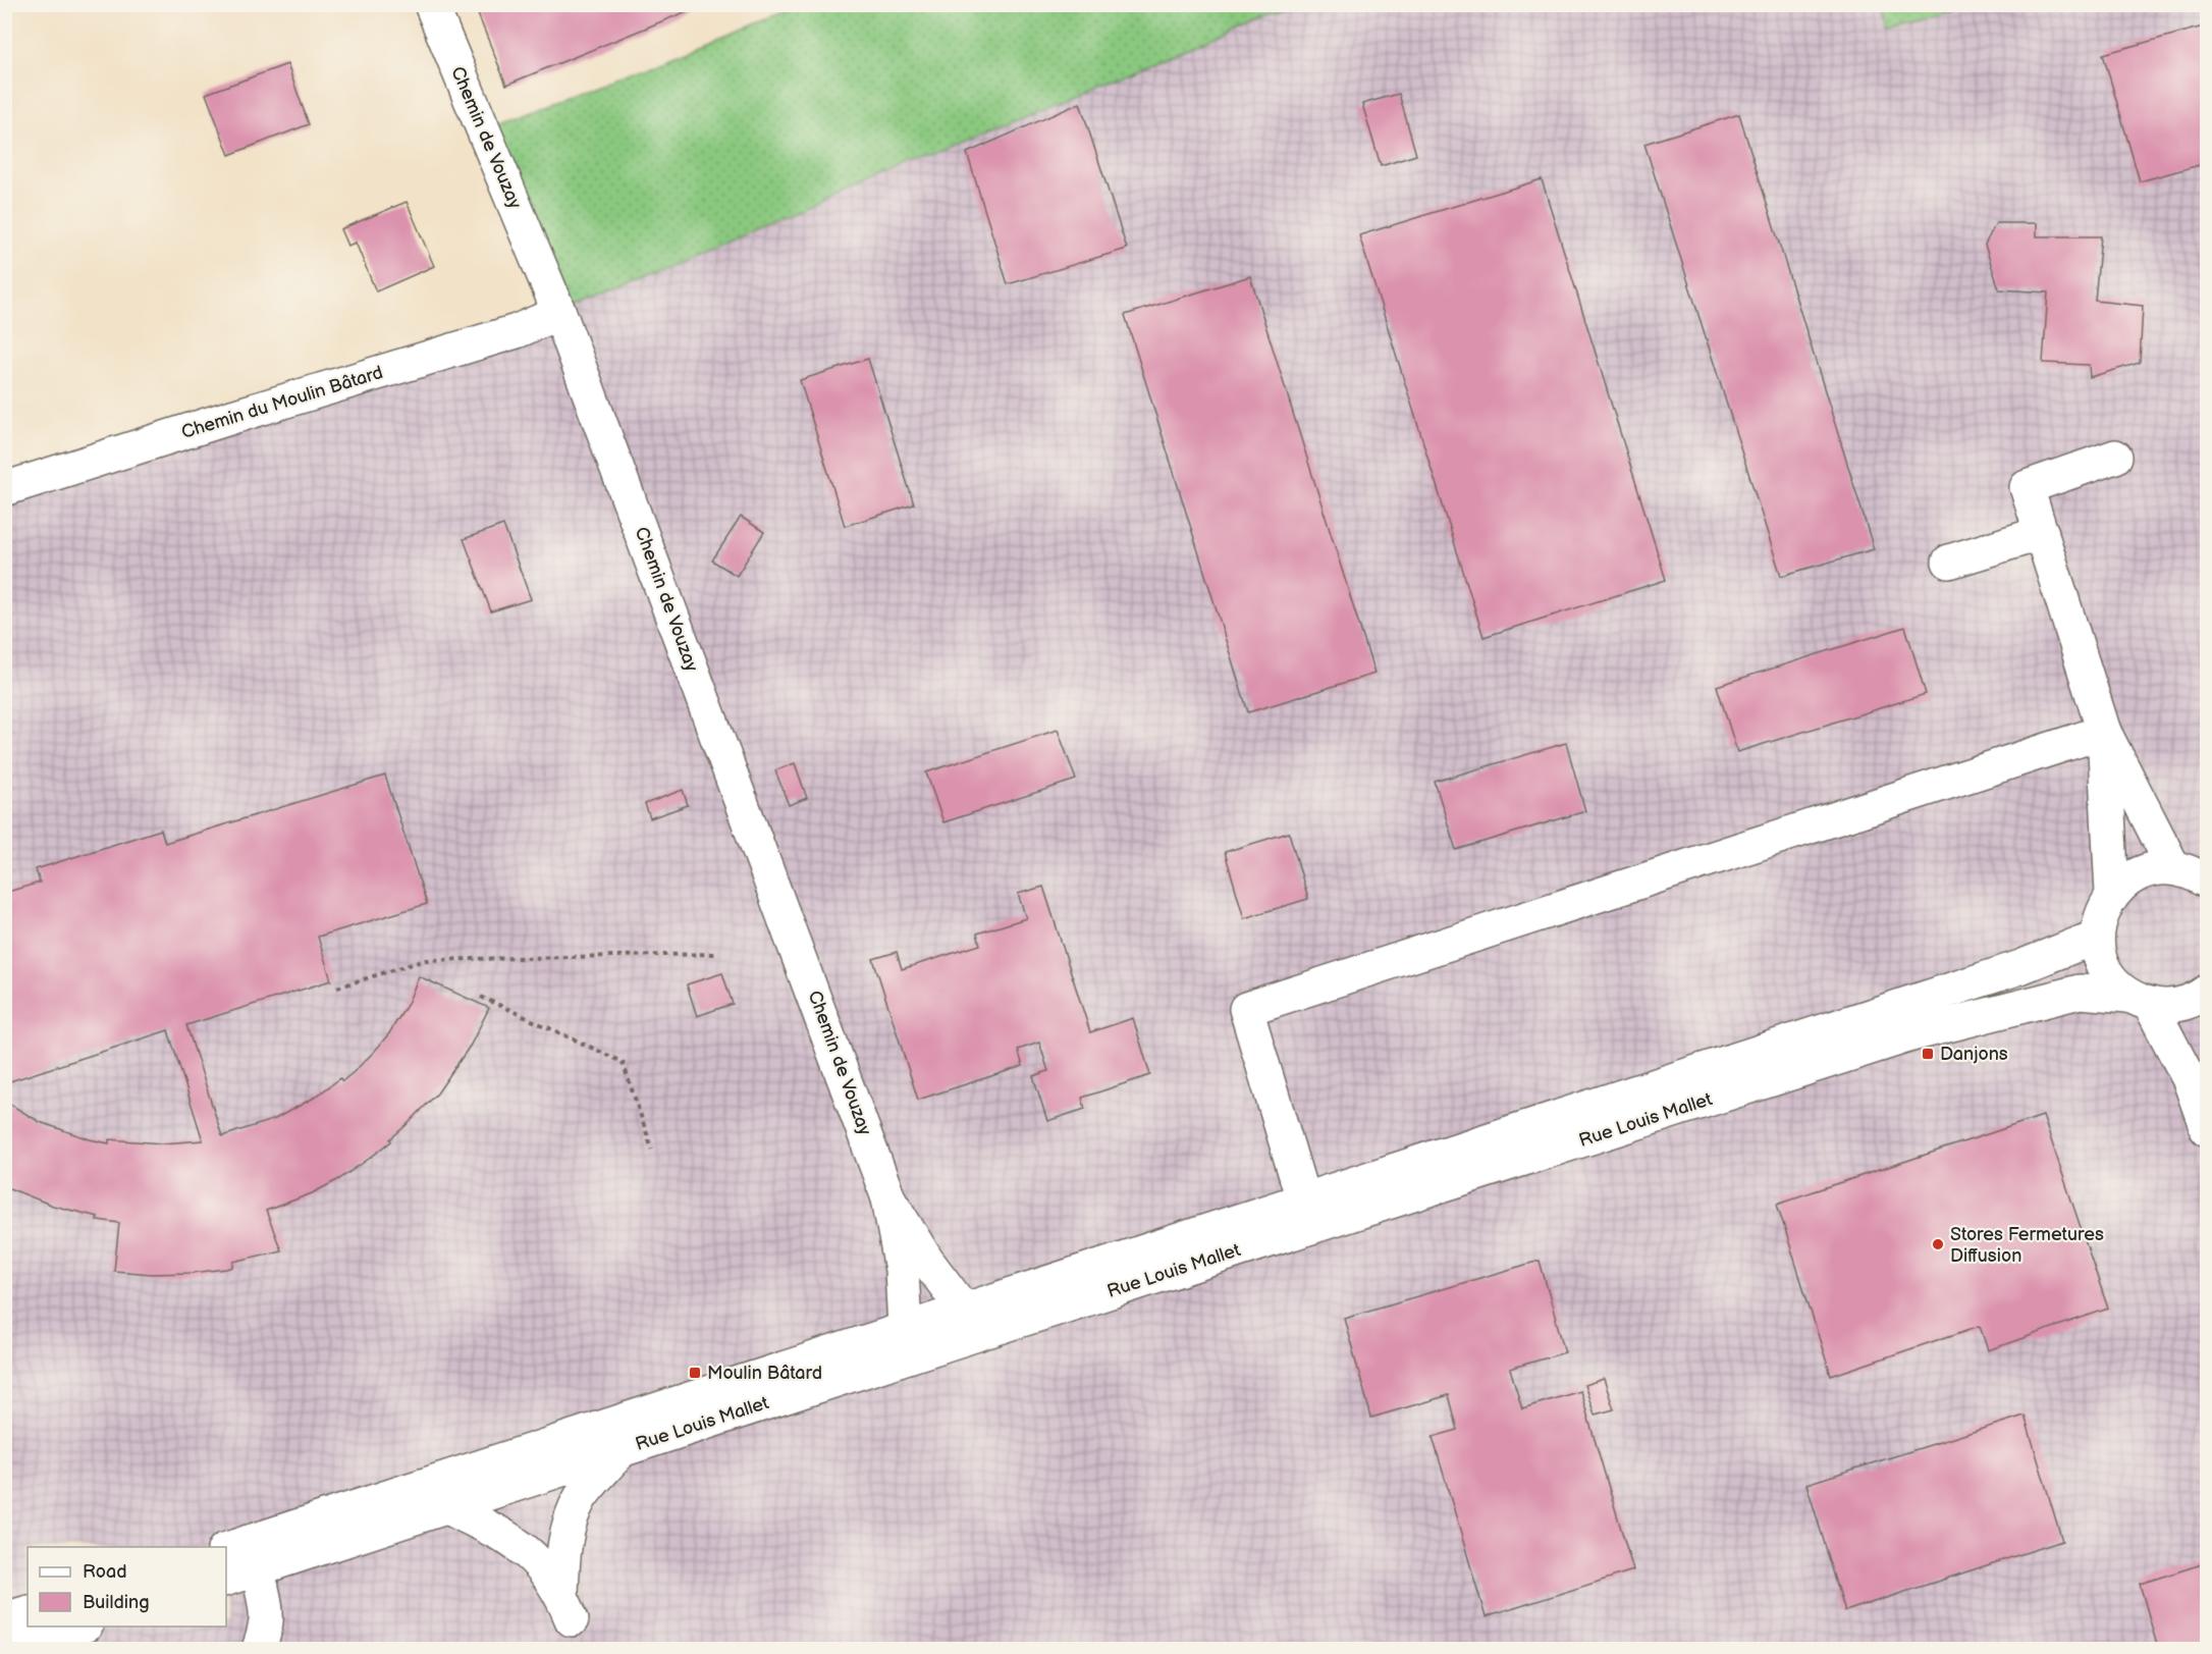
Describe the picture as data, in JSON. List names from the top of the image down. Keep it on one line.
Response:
{"streets":{"main road":["Chemin de Vouzay","Chemin du Moulin Bâtard","Rue Louis Mallet"]},"crossings":[["Chemin de Vouzay","Chemin du Moulin Bâtard"],["Chemin de Vouzay","Rue Louis Mallet"]],"places":{"transit":["Danjons","Moulin Bâtard"],"other":["Stores Fermetures Diffusion"]},"legend":["Road","Building"]}
